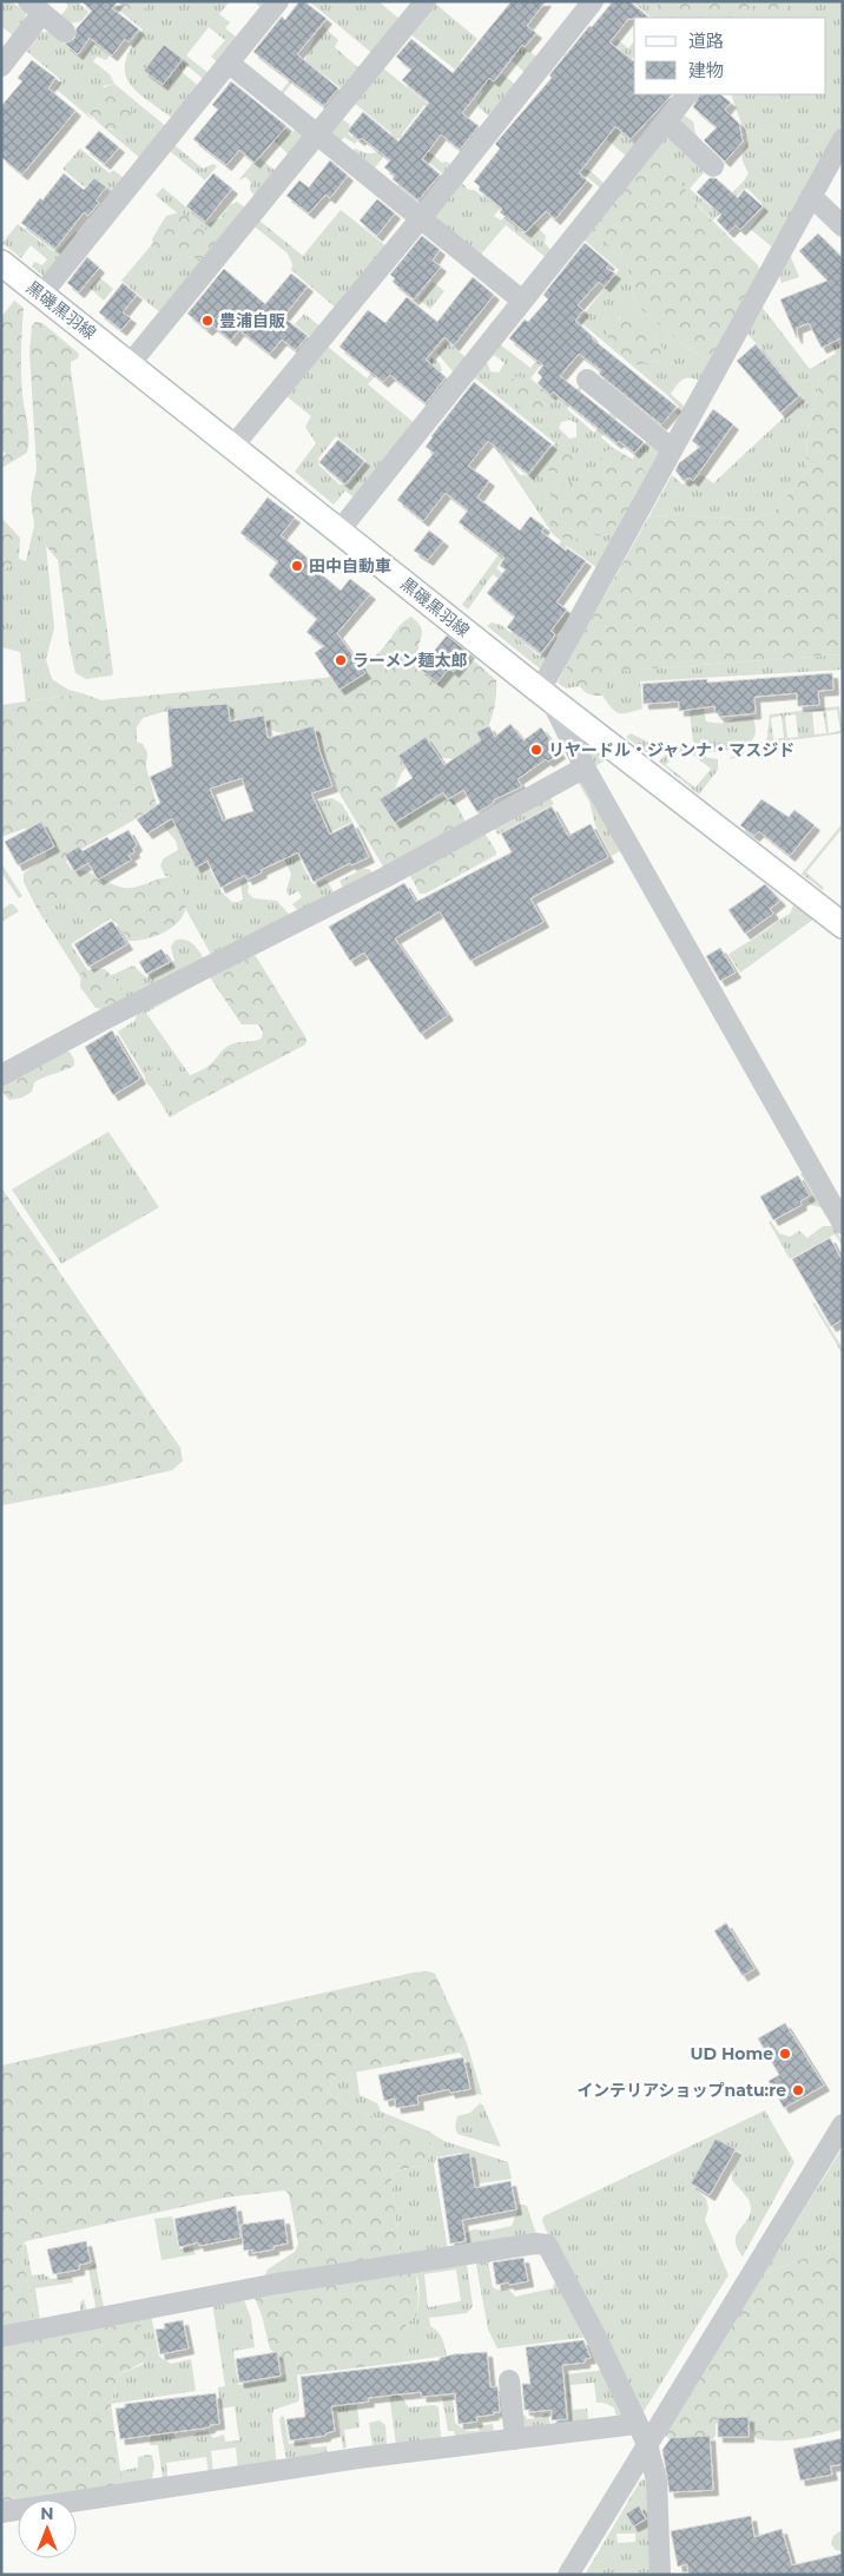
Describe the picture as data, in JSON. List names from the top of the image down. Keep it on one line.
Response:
{"streets":{"main road":["黒磯黒羽線"]},"places":["豊浦自販","田中自動車","ラーメン麺太郎","リヤードル・ジャンナ・マスジド","UD Home","インテリアショップnatu:re"],"legend":["道路","建物"],"north":"top"}
